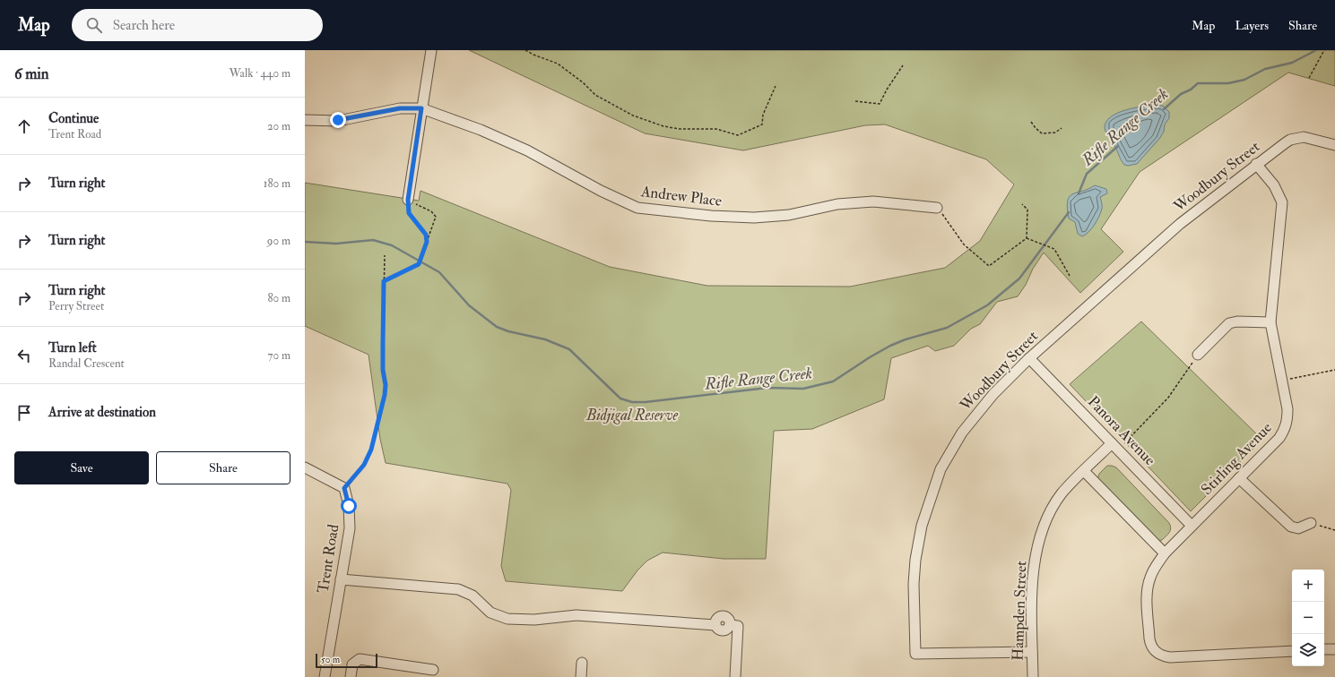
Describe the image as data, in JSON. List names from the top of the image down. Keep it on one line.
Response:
{"streets":{"street":["Woodbury Street","Andrew Place","Panora Avenue","Stirling Avenue","Trent Road","Hampden Street"]},"crossings":[["Woodbury Street","Panora Avenue"],["Woodbury Street","Stirling Avenue"],["Woodbury Street","Hampden Street"],["Panora Avenue","Stirling Avenue"],["Panora Avenue","Hampden Street"]],"water":["Rifle Range Creek"],"parks":["Bidjigal Reserve"],"scale_bar":"50 m","page":{"header":"Map","search":"Search here","nav":["Map","Layers","Share"],"heading":["6 min","Walk · 440 m"],"list":[["Continue","Trent Road","20 m"],["Turn right","180 m"],["Turn right","90 m"],["Turn right","Perry Street","80 m"],["Turn left","Randal Crescent","70 m"],"Arrive at destination"],"buttons":["Save","Share"],"map_buttons":["+","−"],"scale":"50 m"}}
